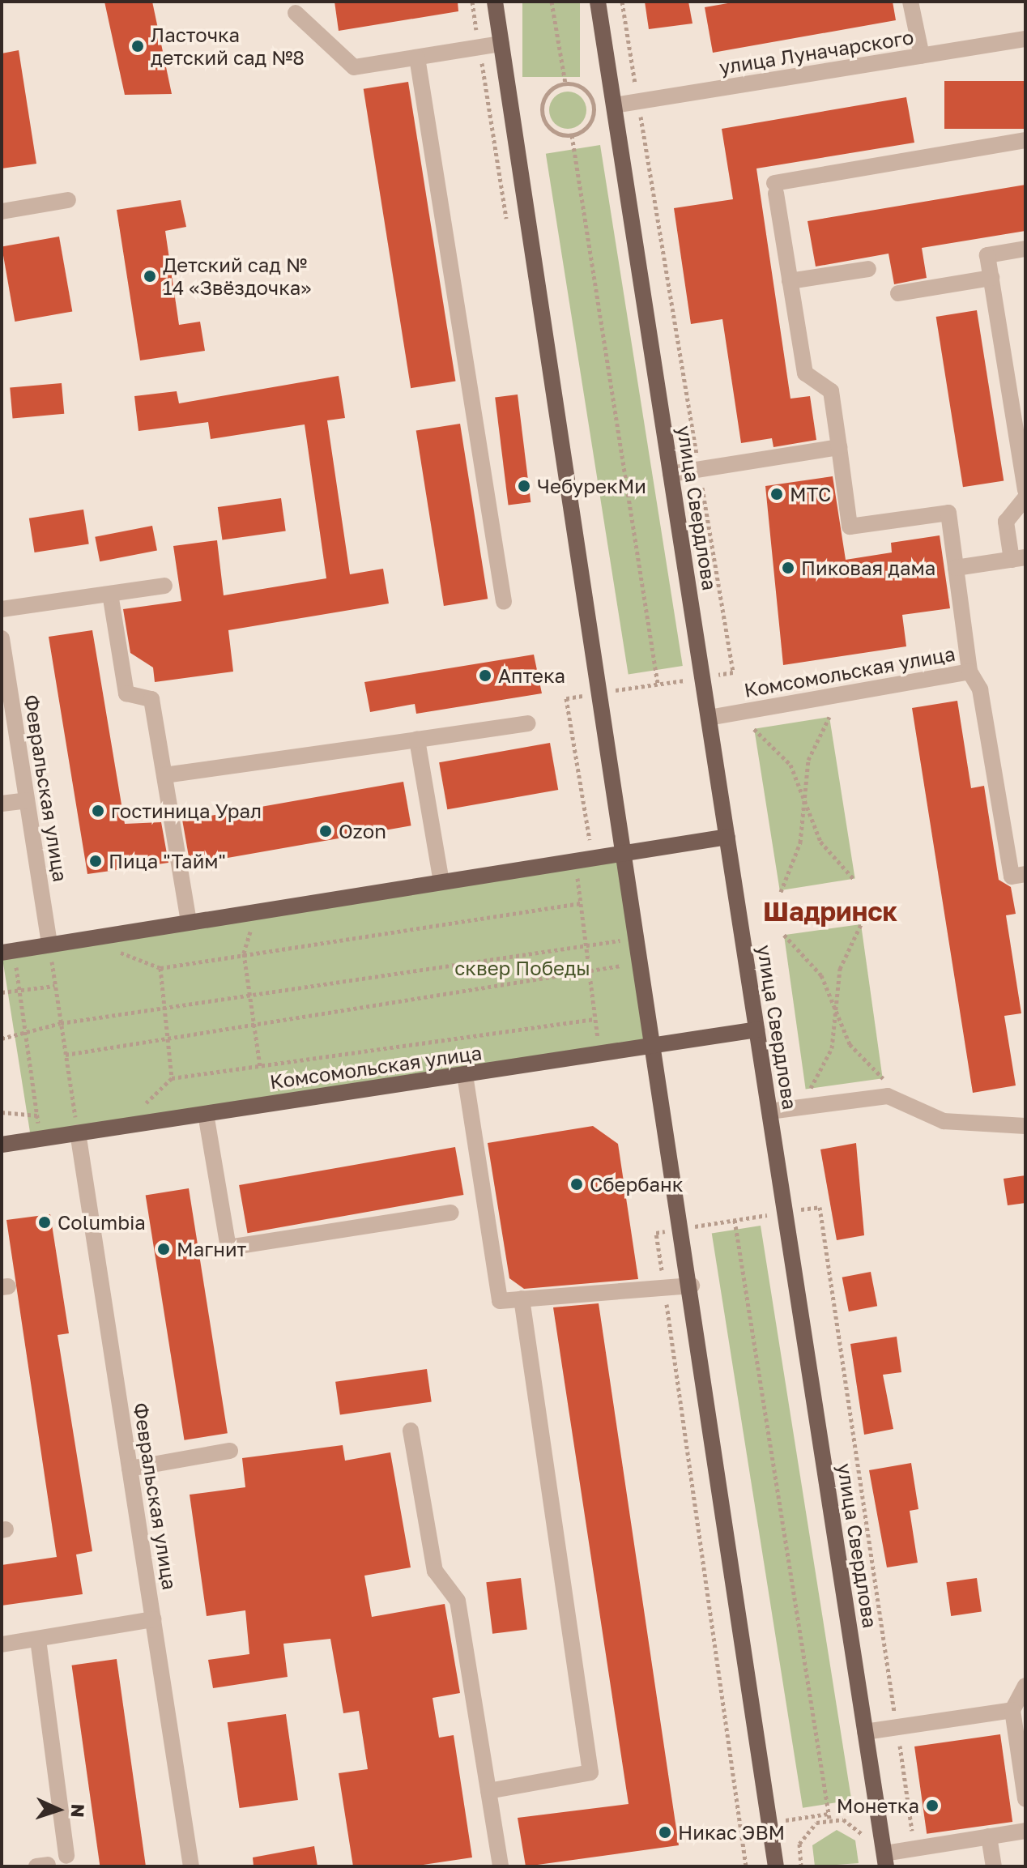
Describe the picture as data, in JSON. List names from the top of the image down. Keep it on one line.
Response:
{"streets":{"main road":["улица Свердлова","Комсомольская улица"],"street":["улица Луначарского","Февральская улица"]},"crossings":[["улица Луначарского","улица Свердлова"],["улица Свердлова","Комсомольская улица"],["Комсомольская улица","Февральская улица"]],"districts":["Шадринск"],"parks":["сквер Победы"],"places":["Ласточка детский сад №8","Детский сад № 14 «Звёздочка»","ЧебурекМи","МТС","Пиковая дама","Аптека","гостиница Урал","Ozon","Пица \"Тайм\"","Сбербанк","Columbia","Магнит","Монетка","Никас ЭВМ"],"north":"right"}
